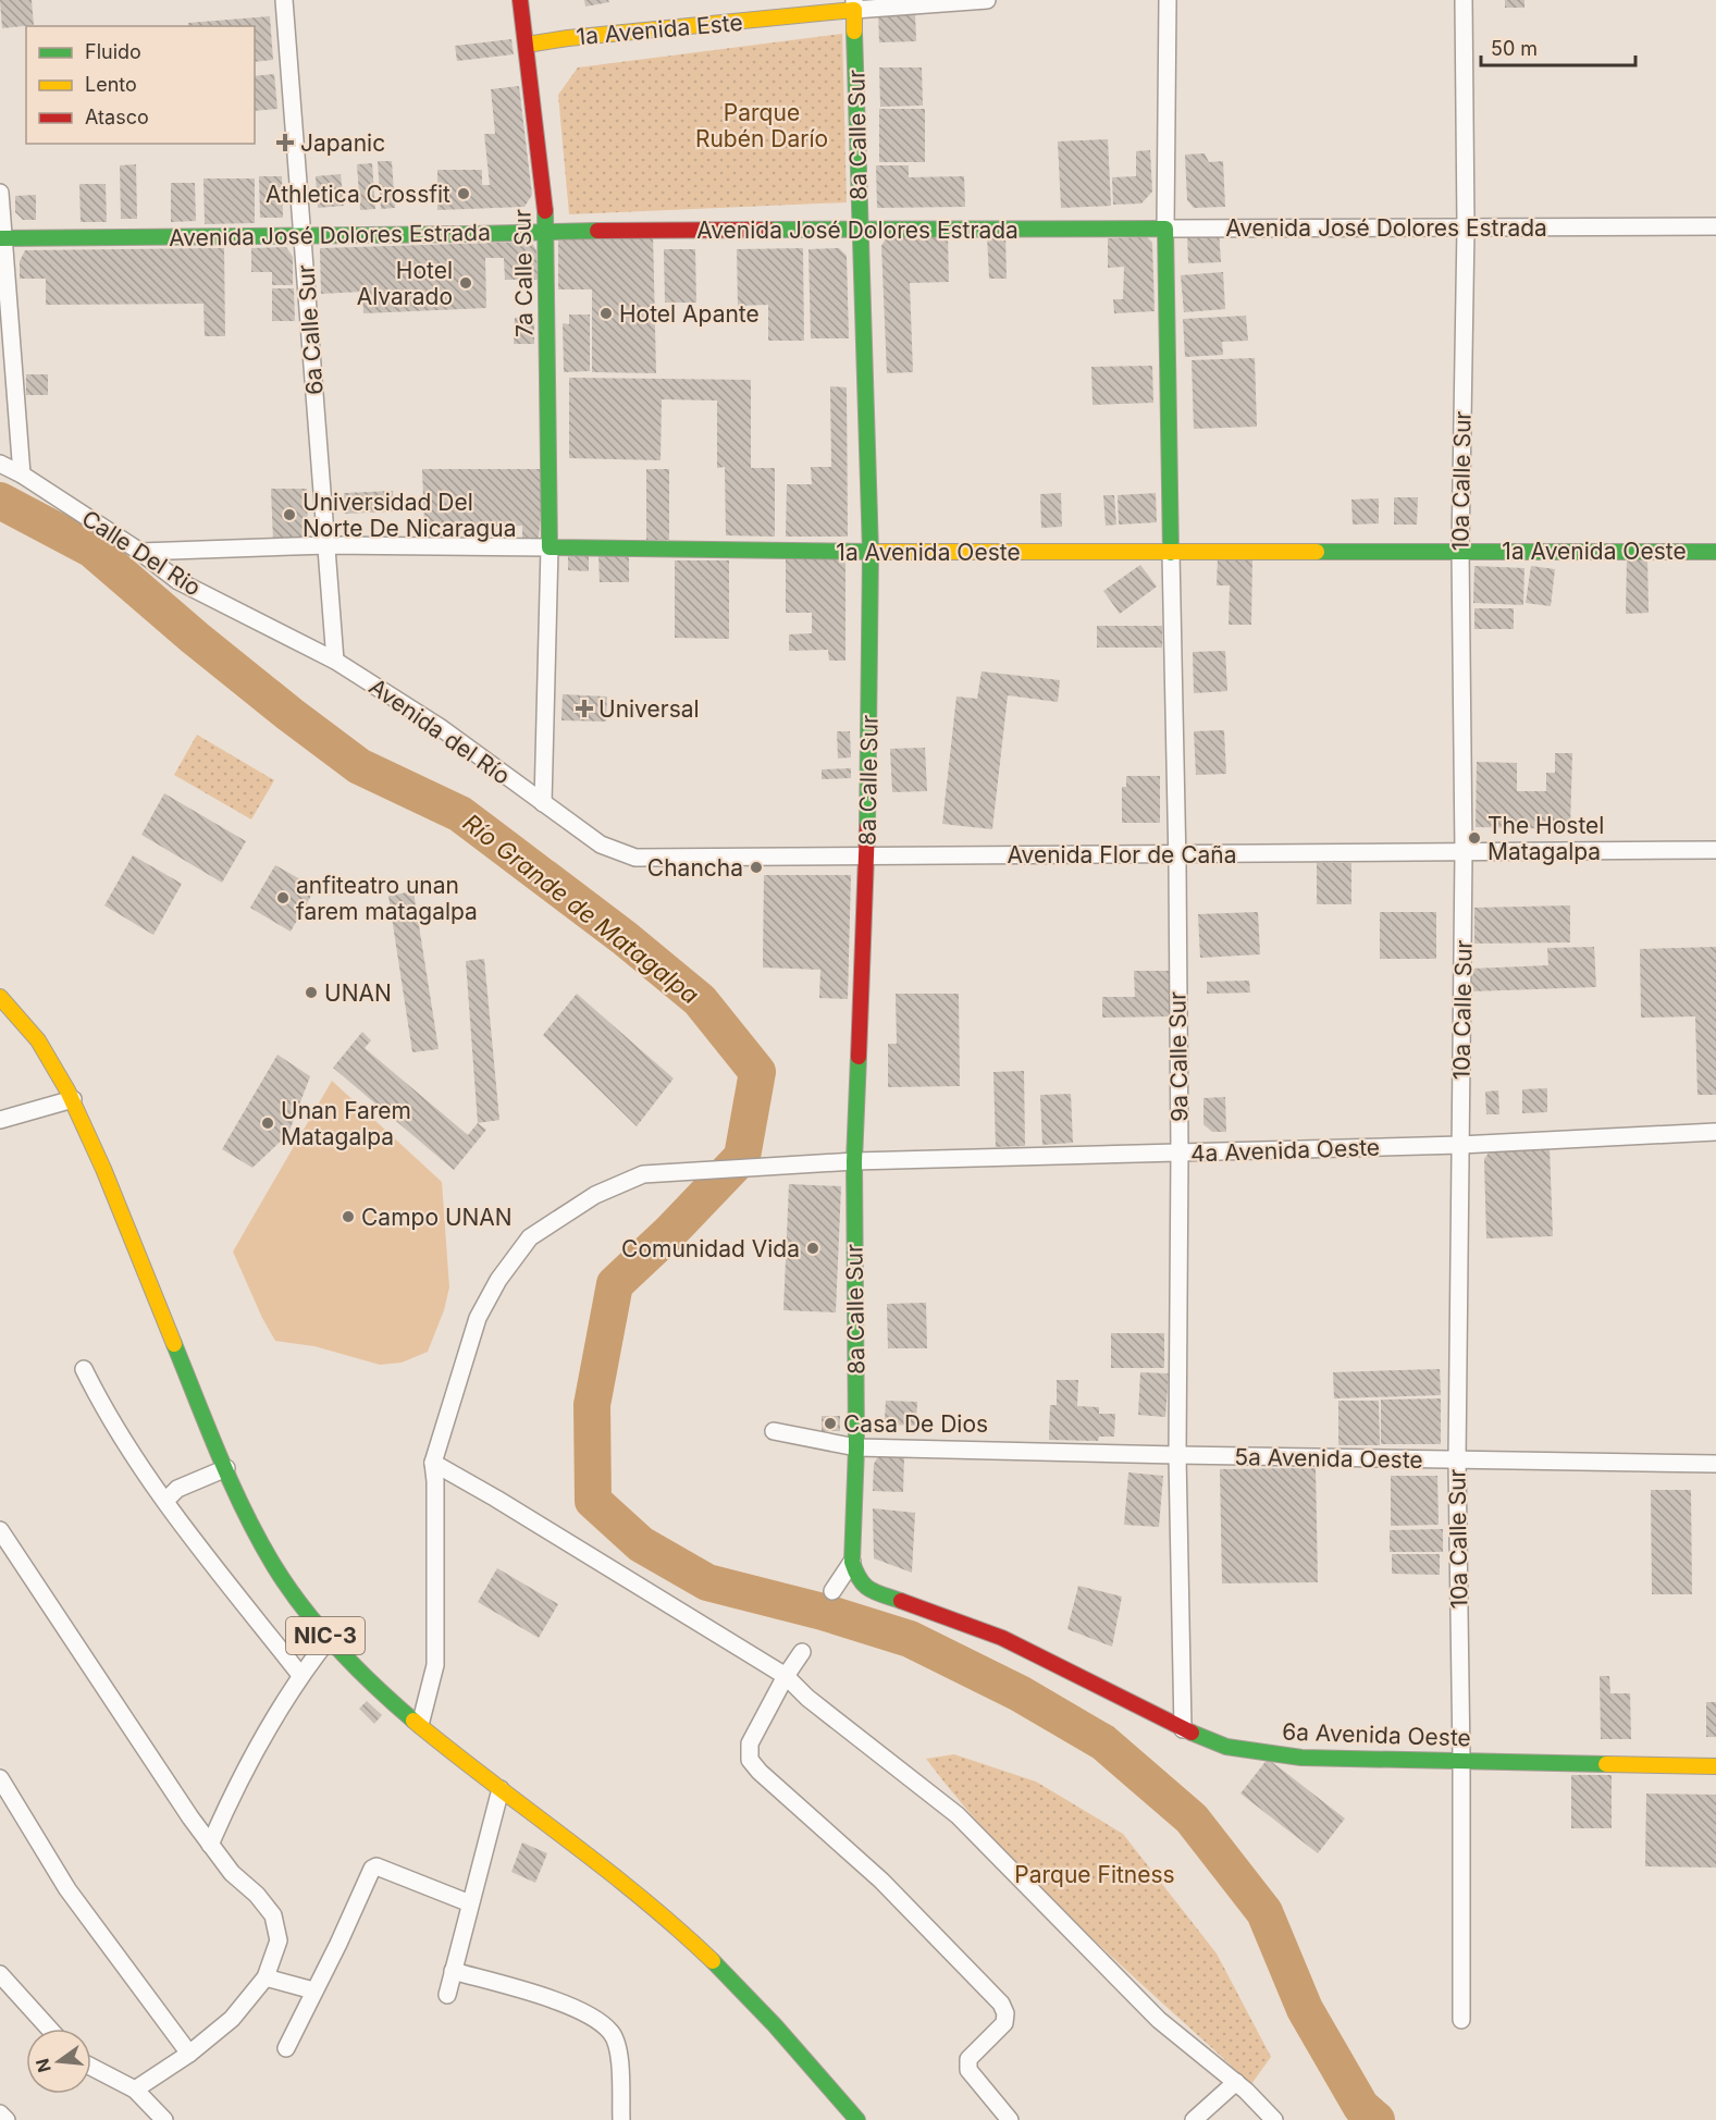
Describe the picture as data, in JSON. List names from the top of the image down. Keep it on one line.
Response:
{"streets":{"street":["1a Avenida Este","8a Calle Sur","Avenida José Dolores Estrada","7a Calle Sur","6a Calle Sur","10a Calle Sur","1a Avenida Oeste","Calle Del Rio","Avenida del Río","Avenida Flor de Caña","9a Calle Sur","4a Avenida Oeste","5a Avenida Oeste","NIC-3","6a Avenida Oeste"]},"crossings":[["1a Avenida Este","8a Calle Sur"],["1a Avenida Este","7a Calle Sur"],["8a Calle Sur","Avenida José Dolores Estrada"],["8a Calle Sur","1a Avenida Oeste"],["8a Calle Sur","Avenida Flor de Caña"],["8a Calle Sur","4a Avenida Oeste"],["8a Calle Sur","5a Avenida Oeste"],["8a Calle Sur","6a Avenida Oeste"],["Avenida José Dolores Estrada","7a Calle Sur"],["Avenida José Dolores Estrada","6a Calle Sur"],["Avenida José Dolores Estrada","10a Calle Sur"],["7a Calle Sur","1a Avenida Oeste"],["6a Calle Sur","1a Avenida Oeste"],["6a Calle Sur","Calle Del Rio"],["6a Calle Sur","Avenida del Río"],["10a Calle Sur","1a Avenida Oeste"],["10a Calle Sur","Avenida Flor de Caña"],["10a Calle Sur","4a Avenida Oeste"],["10a Calle Sur","5a Avenida Oeste"],["10a Calle Sur","6a Avenida Oeste"],["1a Avenida Oeste","Calle Del Rio"],["1a Avenida Oeste","9a Calle Sur"],["Calle Del Rio","Avenida del Río"],["Avenida del Río","Avenida Flor de Caña"],["Avenida Flor de Caña","9a Calle Sur"],["9a Calle Sur","4a Avenida Oeste"],["9a Calle Sur","5a Avenida Oeste"],["9a Calle Sur","6a Avenida Oeste"]],"water":["Río Grande de Matagalpa"],"parks":["Parque Rubén Darío","Parque Fitness"],"places":{"health":["Japanic","Universal"],"other":["Athletica Crossfit","Hotel Alvarado","Hotel Apante","Universidad Del Norte De Nicaragua","The Hostel Matagalpa","Chancha","anfiteatro unan farem matagalpa","UNAN","Unan Farem Matagalpa","Campo UNAN","Comunidad Vida","Casa De Dios"]},"legend":["Fluido","Lento","Atasco"],"scale_bar":"50 m","north":"left"}
